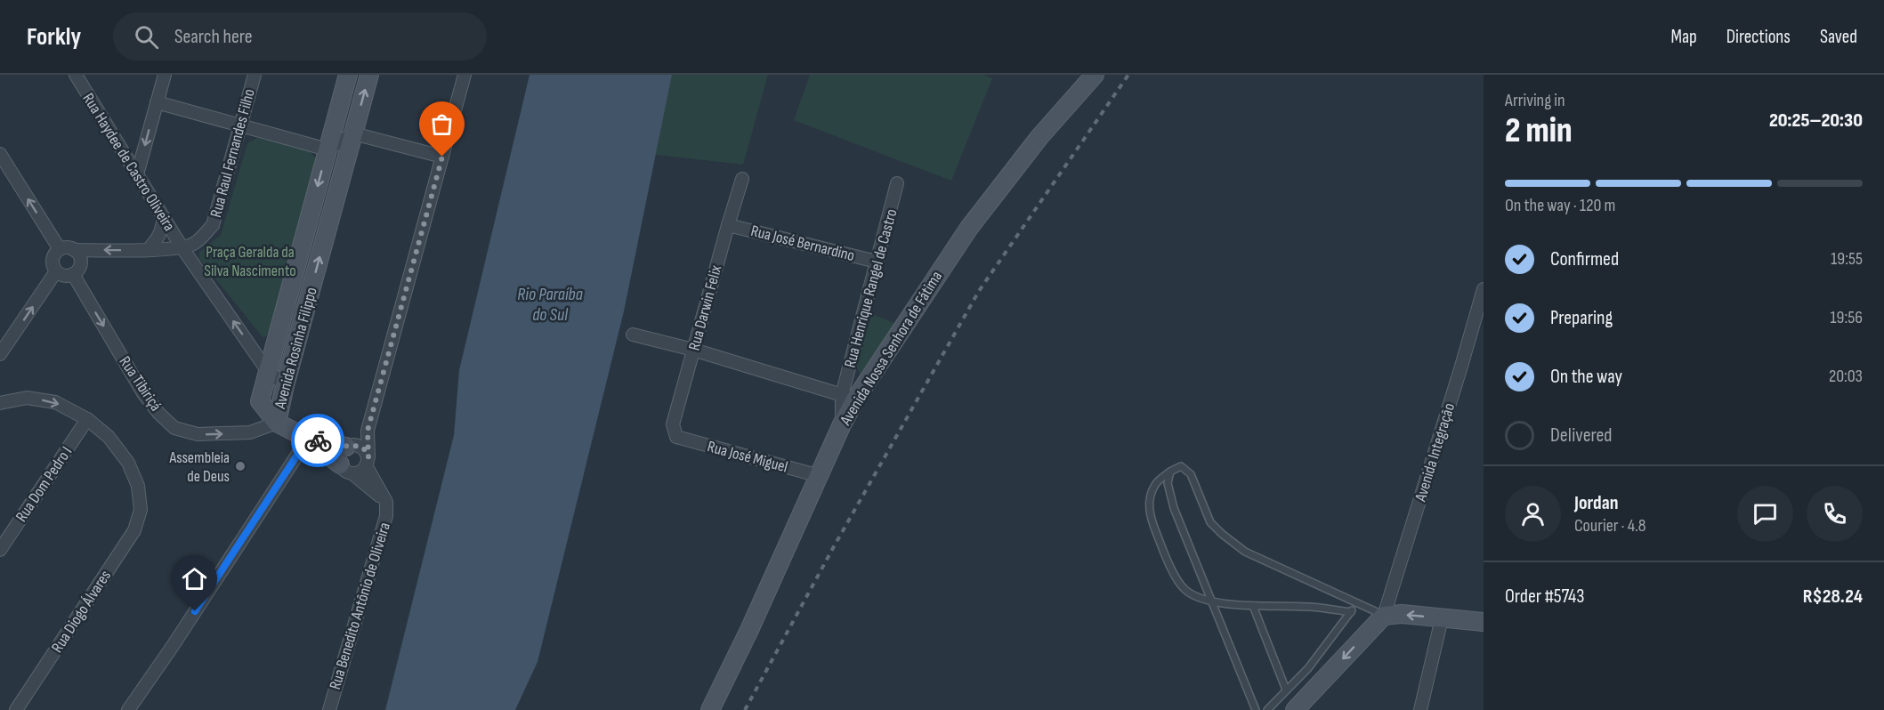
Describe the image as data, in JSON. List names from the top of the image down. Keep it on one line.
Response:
{"streets":{"street":["Rua Raul Fernandes Filho","Rua Haydee de Castro Oliveira","Rua José Bernardino","Rua Henrique Rangel de Castro","Rua Darwin Felix","Avenida Rosinha Filippo","Avenida Nossa Senhora de Fátima","Rua Tibiriçá","Avenida Integração","Rua José Miguel","Rua Dom Pedro I","Rua Benedito Antônio de Oliveira","Rua Diogo Álvares"]},"crossings":[["Rua Raul Fernandes Filho","Rua Haydee de Castro Oliveira"],["Rua Haydee de Castro Oliveira","Avenida Rosinha Filippo"],["Rua Haydee de Castro Oliveira","Rua Tibiriçá"],["Rua José Bernardino","Rua Henrique Rangel de Castro"],["Rua José Bernardino","Rua Darwin Felix"],["Rua Henrique Rangel de Castro","Avenida Nossa Senhora de Fátima"],["Rua Darwin Felix","Rua José Miguel"],["Avenida Rosinha Filippo","Rua Tibiriçá"],["Avenida Nossa Senhora de Fátima","Rua José Miguel"],["Rua Dom Pedro I","Rua Diogo Álvares"]],"one_way":["Rua Haydee de Castro Oliveira","Rua Tibiriçá"],"water":["Rio Paraíba do Sul"],"parks":["Praça Geralda da Silva Nascimento"],"places":["Assembleia de Deus"],"page":{"header":"Forkly","search":"Search here","nav":["Map","Directions","Saved"],"heading":["2 min","Arriving in","20:25–20:30"],"panel":["Jordan","Courier · 4.8","Order #5743","R$28.24"],"bar":"On the way · 120 m","list":[["Confirmed","19:55"],["Preparing","19:56"],["On the way","20:03"],"Delivered"]}}
